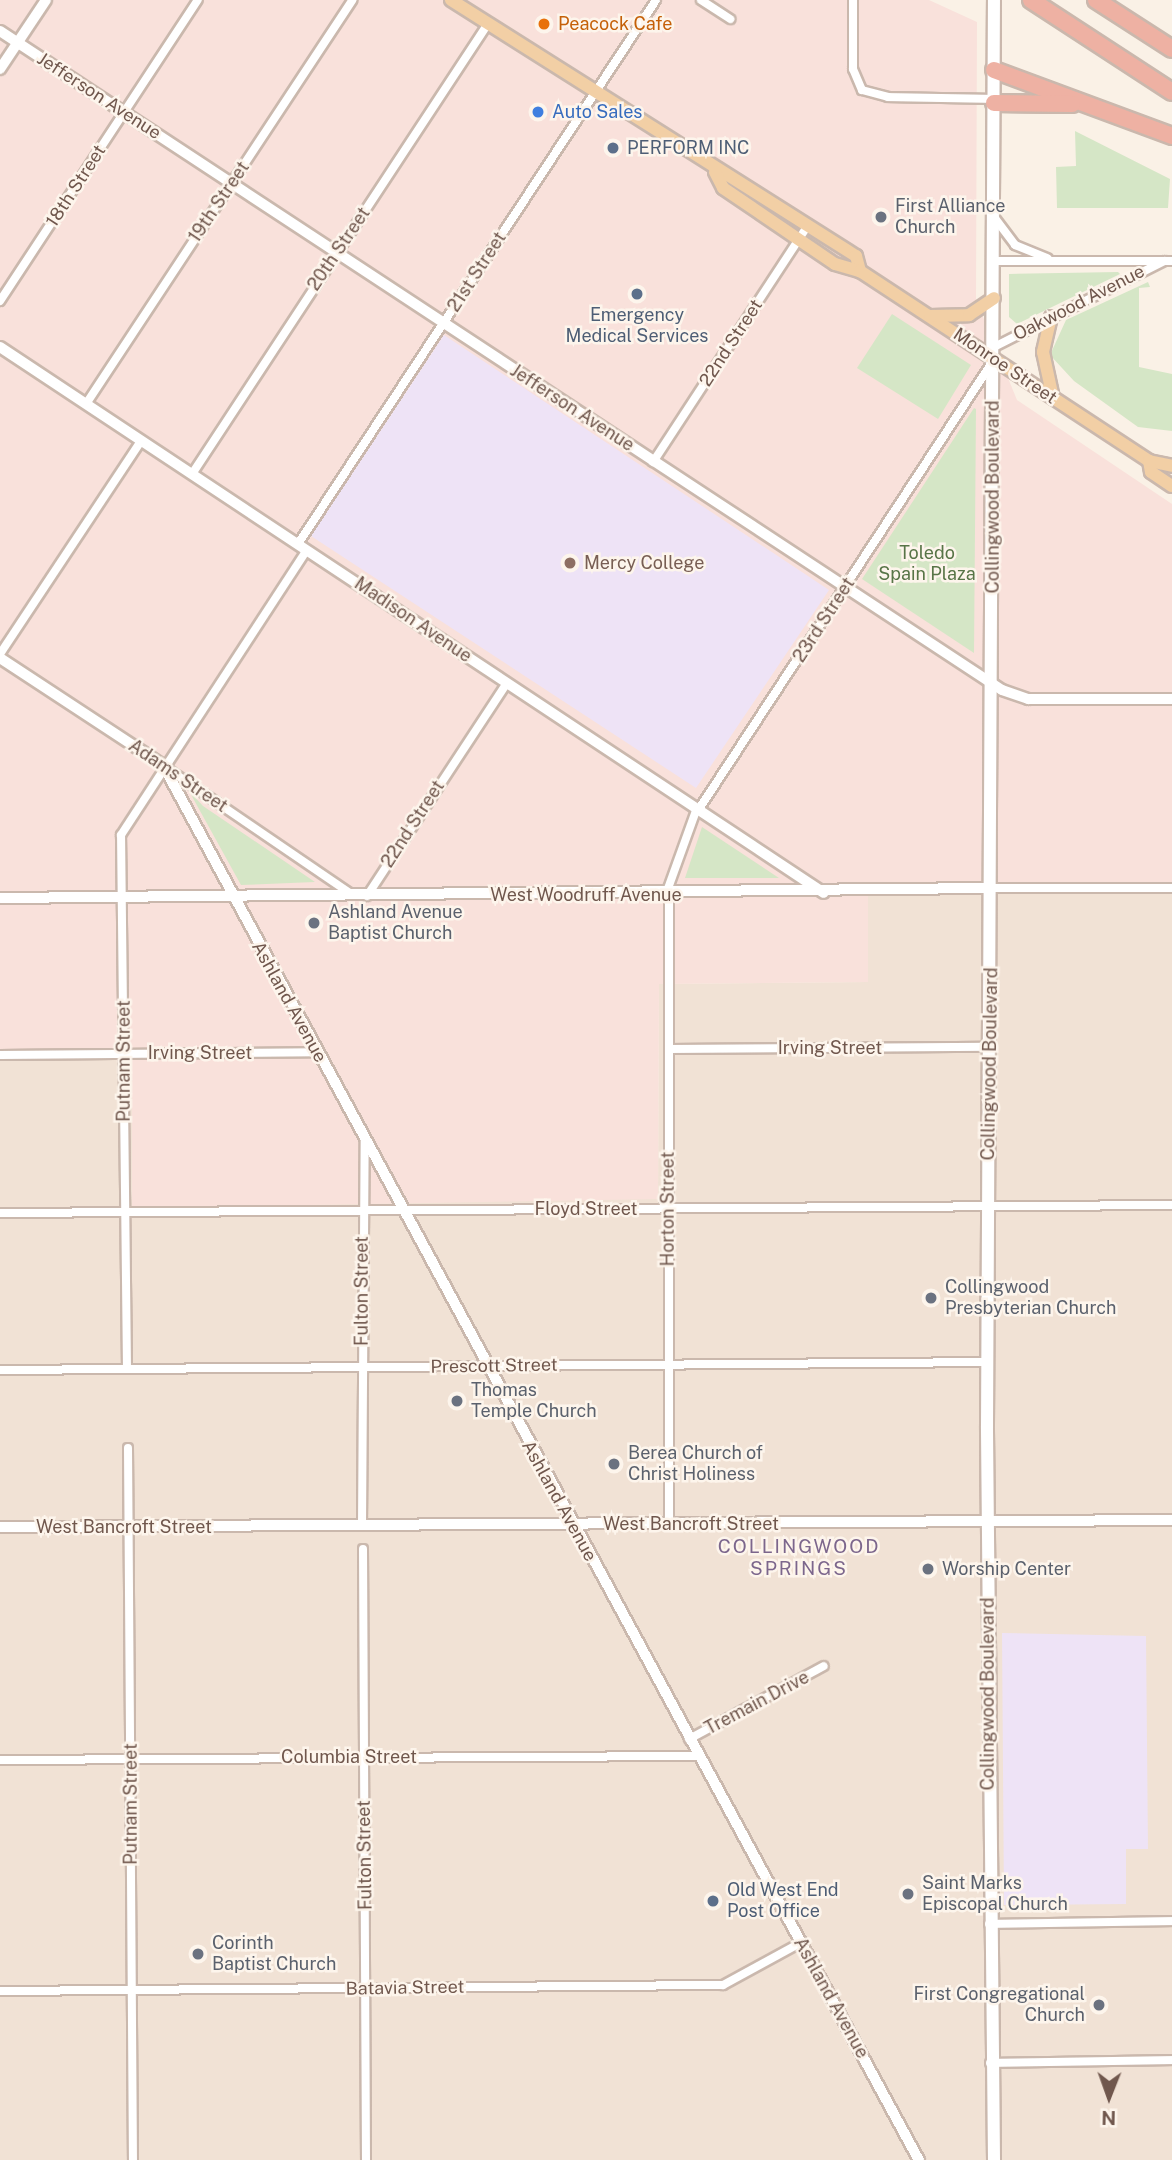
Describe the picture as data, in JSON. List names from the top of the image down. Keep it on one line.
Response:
{"streets":{"main road":["Monroe Street","Collingwood Boulevard"],"street":["Jefferson Avenue","18th Street","19th Street","20th Street","21st Street","Oakwood Avenue","22nd Street","Madison Avenue","23rd Street","Adams Street","West Woodruff Avenue","Ashland Avenue","Irving Street","Putnam Street","Floyd Street","Horton Street","Fulton Street","Prescott Street","West Bancroft Street","Tremain Drive","Columbia Street","Batavia Street"]},"crossings":[["Jefferson Avenue","18th Street"],["Jefferson Avenue","19th Street"],["Jefferson Avenue","20th Street"],["Jefferson Avenue","21st Street"],["Jefferson Avenue","22nd Street"],["Jefferson Avenue","Collingwood Boulevard"],["Jefferson Avenue","23rd Street"],["19th Street","Madison Avenue"],["20th Street","Monroe Street"],["20th Street","Madison Avenue"],["21st Street","Monroe Street"],["21st Street","Madison Avenue"],["21st Street","Adams Street"],["21st Street","Ashland Avenue"],["21st Street","Putnam Street"],["Oakwood Avenue","Monroe Street"],["Oakwood Avenue","Collingwood Boulevard"],["Oakwood Avenue","23rd Street"],["22nd Street","Monroe Street"],["22nd Street","Madison Avenue"],["22nd Street","West Woodruff Avenue"],["Monroe Street","Collingwood Boulevard"],["Monroe Street","23rd Street"],["Collingwood Boulevard","23rd Street"],["Collingwood Boulevard","West Woodruff Avenue"],["Collingwood Boulevard","Irving Street"],["Collingwood Boulevard","Floyd Street"],["Collingwood Boulevard","Prescott Street"],["Collingwood Boulevard","West Bancroft Street"],["Madison Avenue","23rd Street"],["Madison Avenue","West Woodruff Avenue"],["23rd Street","West Woodruff Avenue"],["23rd Street","Horton Street"],["Adams Street","West Woodruff Avenue"],["Adams Street","Ashland Avenue"],["Adams Street","Putnam Street"],["West Woodruff Avenue","Ashland Avenue"],["West Woodruff Avenue","Putnam Street"],["West Woodruff Avenue","Horton Street"],["Ashland Avenue","Irving Street"],["Ashland Avenue","Putnam Street"],["Ashland Avenue","Floyd Street"],["Ashland Avenue","Fulton Street"],["Ashland Avenue","Prescott Street"],["Ashland Avenue","West Bancroft Street"],["Ashland Avenue","Tremain Drive"],["Ashland Avenue","Columbia Street"],["Ashland Avenue","Batavia Street"],["Irving Street","Putnam Street"],["Irving Street","Horton Street"],["Putnam Street","Floyd Street"],["Putnam Street","Prescott Street"],["Putnam Street","West Bancroft Street"],["Putnam Street","Columbia Street"],["Putnam Street","Batavia Street"],["Floyd Street","Horton Street"],["Floyd Street","Fulton Street"],["Horton Street","Prescott Street"],["Horton Street","West Bancroft Street"],["Fulton Street","Prescott Street"],["Fulton Street","West Bancroft Street"],["Fulton Street","Columbia Street"],["Fulton Street","Batavia Street"]],"districts":["COLLINGWOOD SPRINGS"],"parks":["Toledo Spain Plaza"],"places":["Peacock Cafe","Auto Sales","PERFORM INC","First Alliance Church","Emergency Medical Services","Mercy College","Ashland Avenue Baptist Church","Collingwood Presbyterian Church","Thomas Temple Church","Berea Church of Christ Holiness","Worship Center","Saint Marks Episcopal Church","Old West End Post Office","Corinth Baptist Church","First Congregational Church"],"north":"bottom"}
